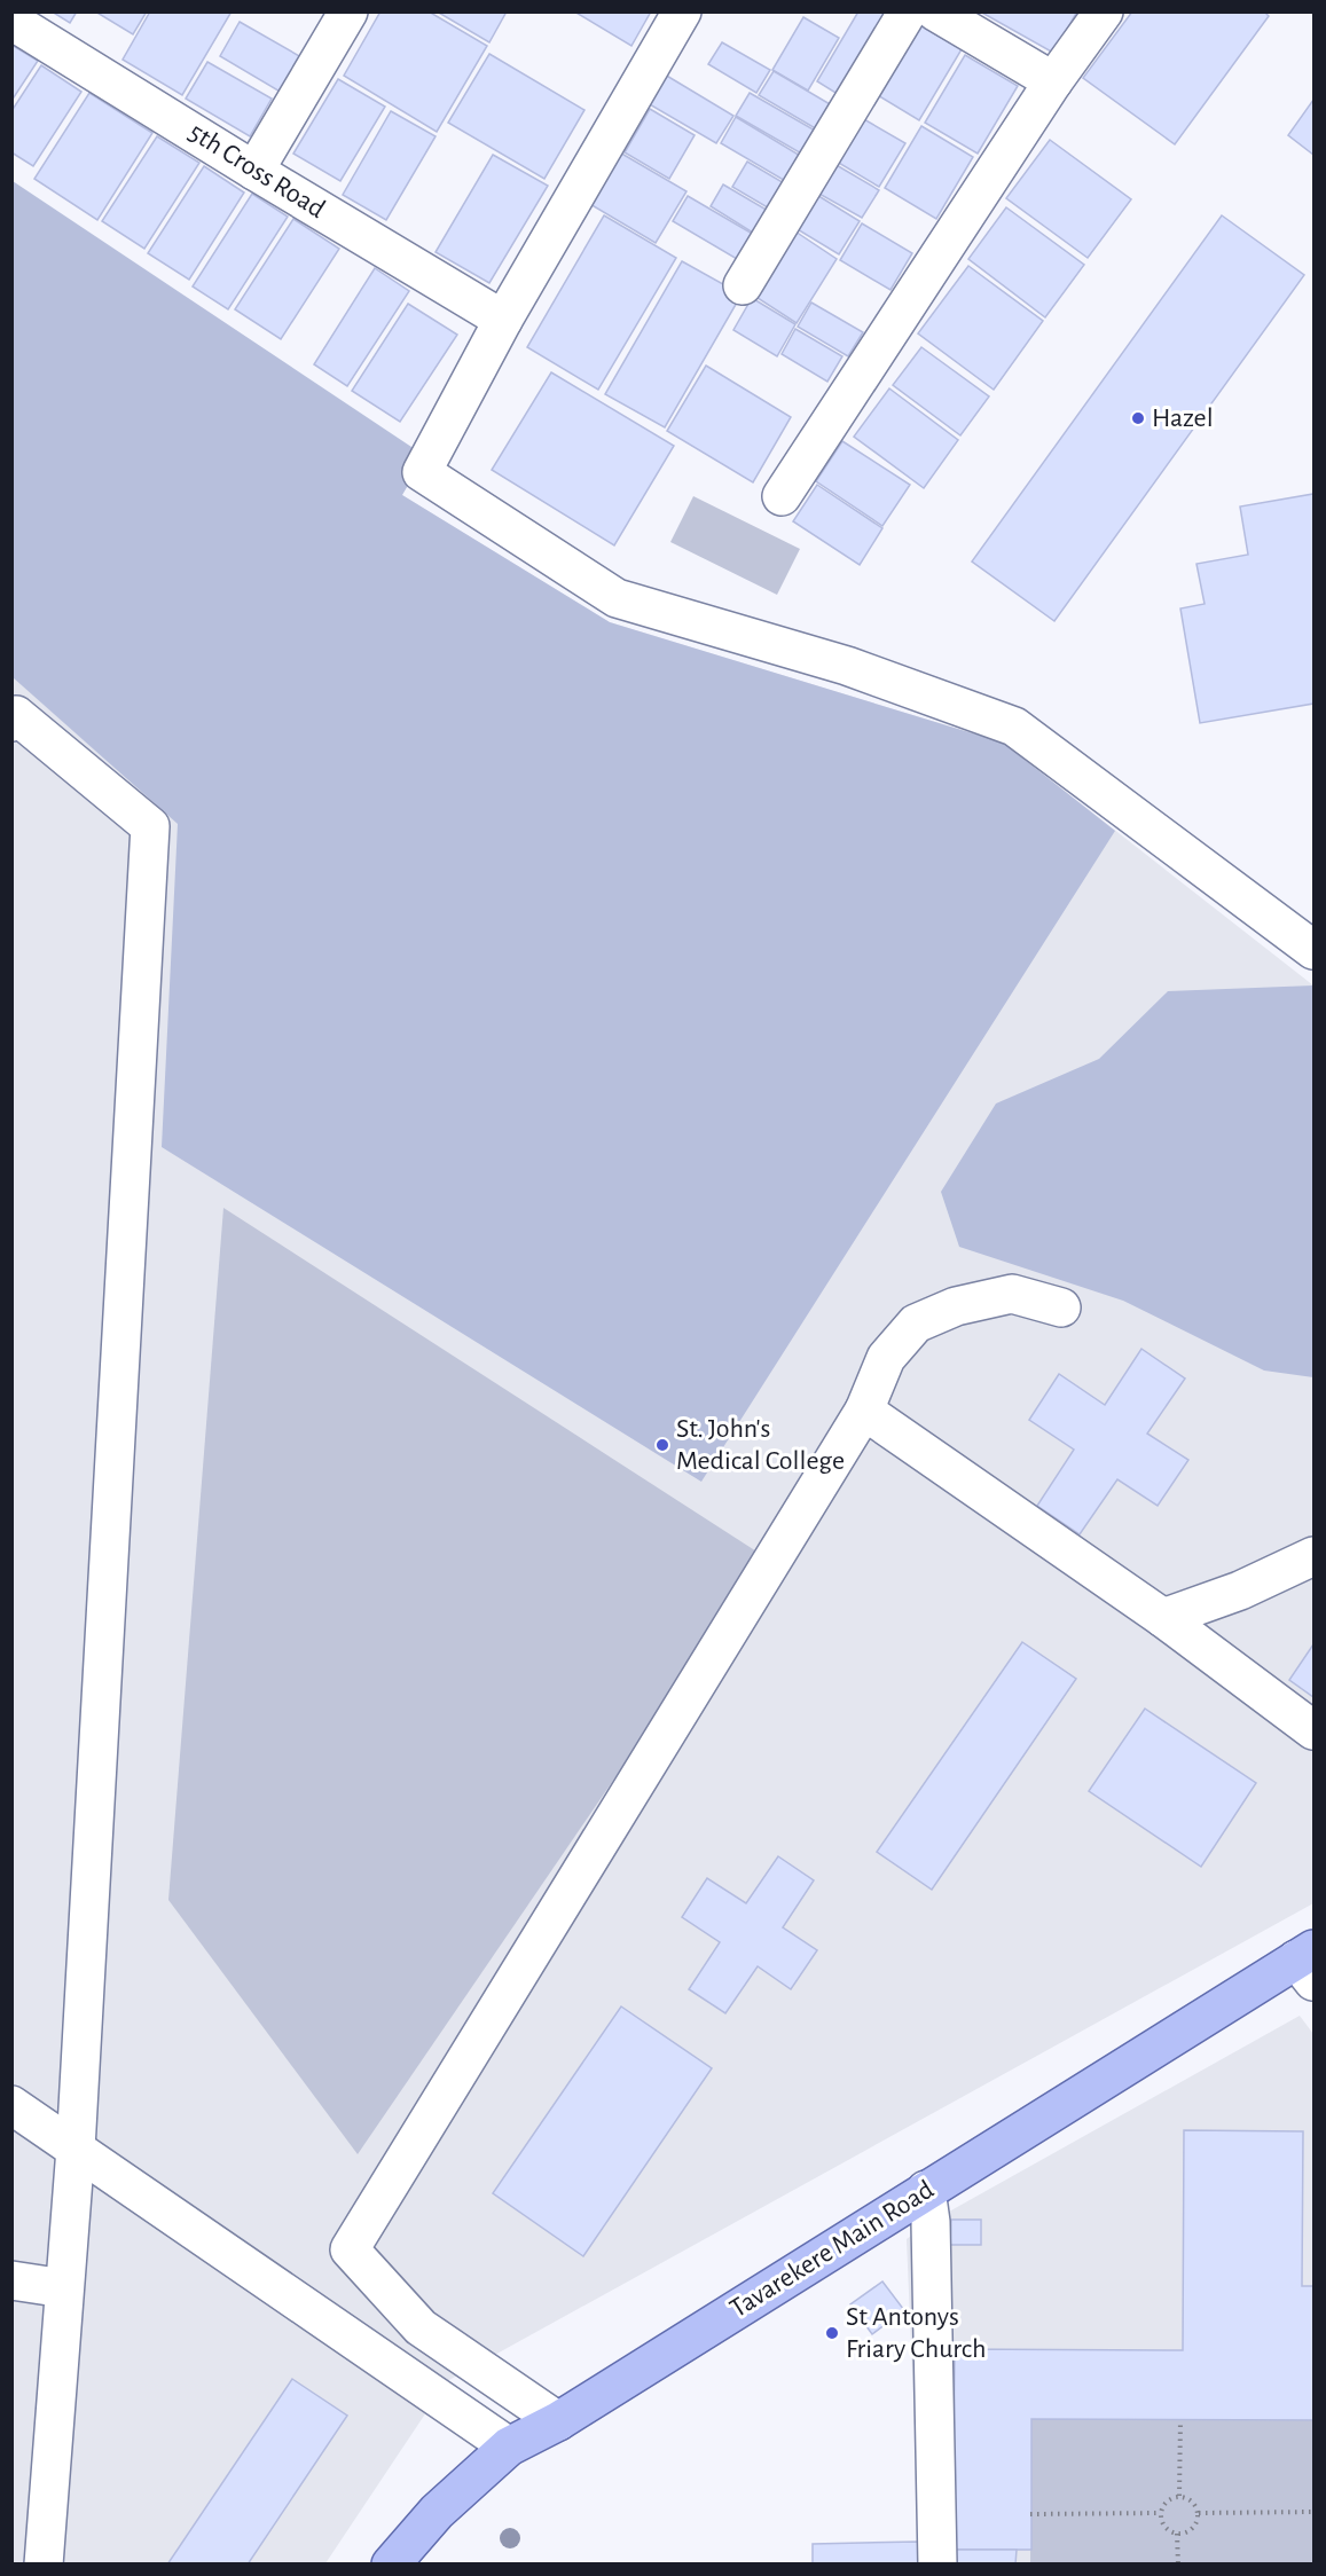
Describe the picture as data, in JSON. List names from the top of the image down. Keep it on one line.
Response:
{"streets":{"main road":["Tavarekere Main Road"],"street":["5th Cross Road"]},"places":["Hazel","St. John's Medical College","St Antonys Friary Church"]}
